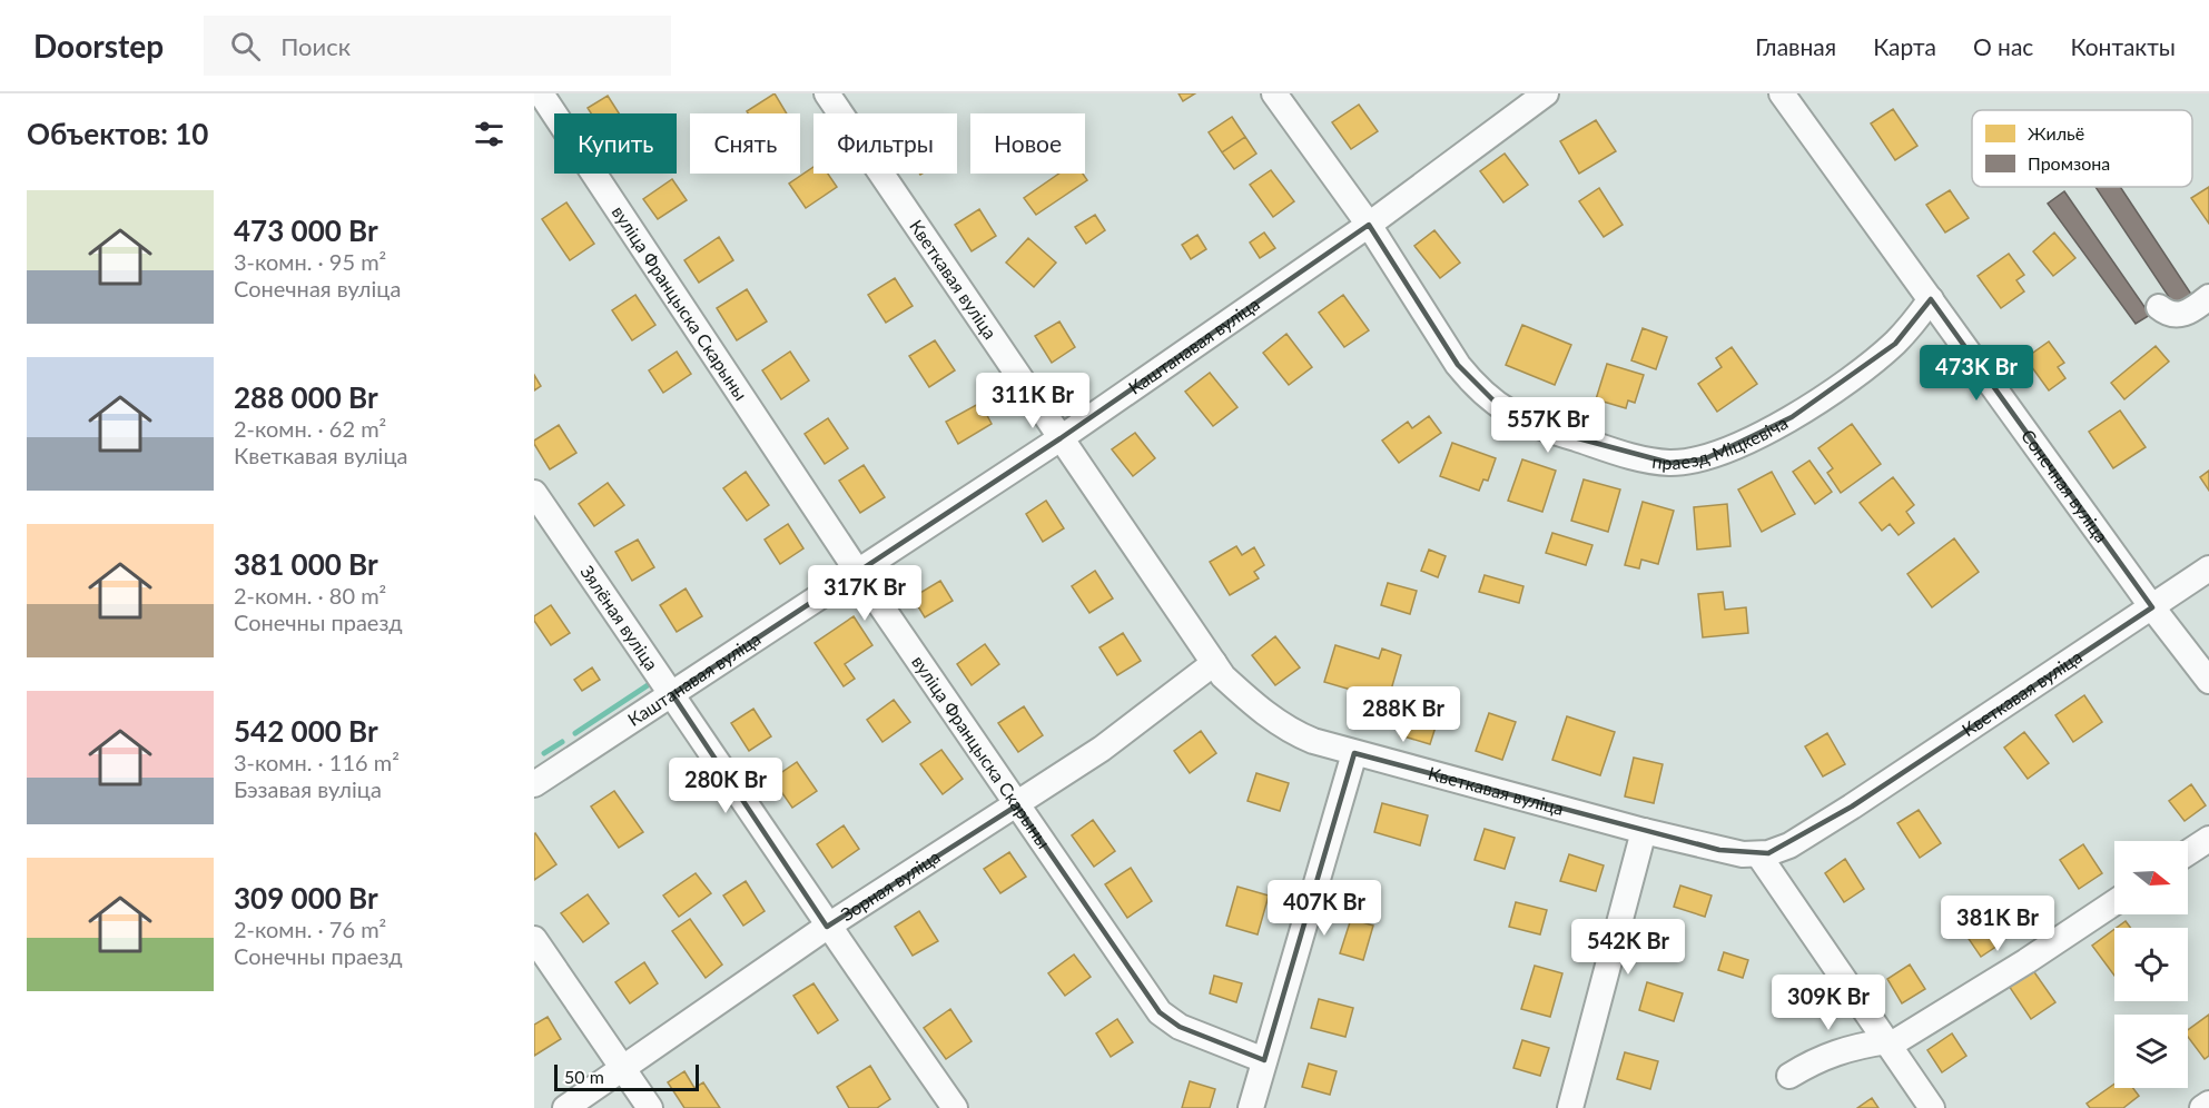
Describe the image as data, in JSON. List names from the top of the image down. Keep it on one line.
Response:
{"streets":{"street":["Кветкавая вуліца","вуліца Францыска Скарыны","Каштанавая вуліца","праезд Міцкевіча","Сонечная вуліца","Зялёная вуліца","Зорная вуліца"]},"crossings":[["Кветкавая вуліца","Каштанавая вуліца"],["Кветкавая вуліца","Сонечная вуліца"],["Кветкавая вуліца","Зорная вуліца"],["вуліца Францыска Скарыны","Каштанавая вуліца"],["вуліца Францыска Скарыны","Зорная вуліца"],["Каштанавая вуліца","праезд Міцкевіча"],["Каштанавая вуліца","Зялёная вуліца"],["праезд Міцкевіча","Сонечная вуліца"],["Зялёная вуліца","Зорная вуліца"]],"legend":["Жильё","Промзона"],"scale_bar":"50 m","north":"right","page":{"header":"Doorstep","search":"Поиск","nav":["Главная","Карта","О нас","Контакты"],"heading":"Объектов: 10","chip":["Купить","Снять","Фильтры","Новое"],"list":[{"name":"473 000 Br","note":"3-комн. · 95 m² · Сонечная вуліца"},{"name":"288 000 Br","note":"2-комн. · 62 m² · Кветкавая вуліца"},{"name":"381 000 Br","note":"2-комн. · 80 m² · Сонечны праезд"},{"name":"542 000 Br","note":"3-комн. · 116 m² · Бэзавая вуліца"},{"name":"309 000 Br","note":"2-комн. · 76 m² · Сонечны праезд"}],"price":["473K Br","311K Br","557K Br","317K Br","288K Br","280K Br","407K Br","381K Br","542K Br","309K Br"],"scale":"50 m"}}
